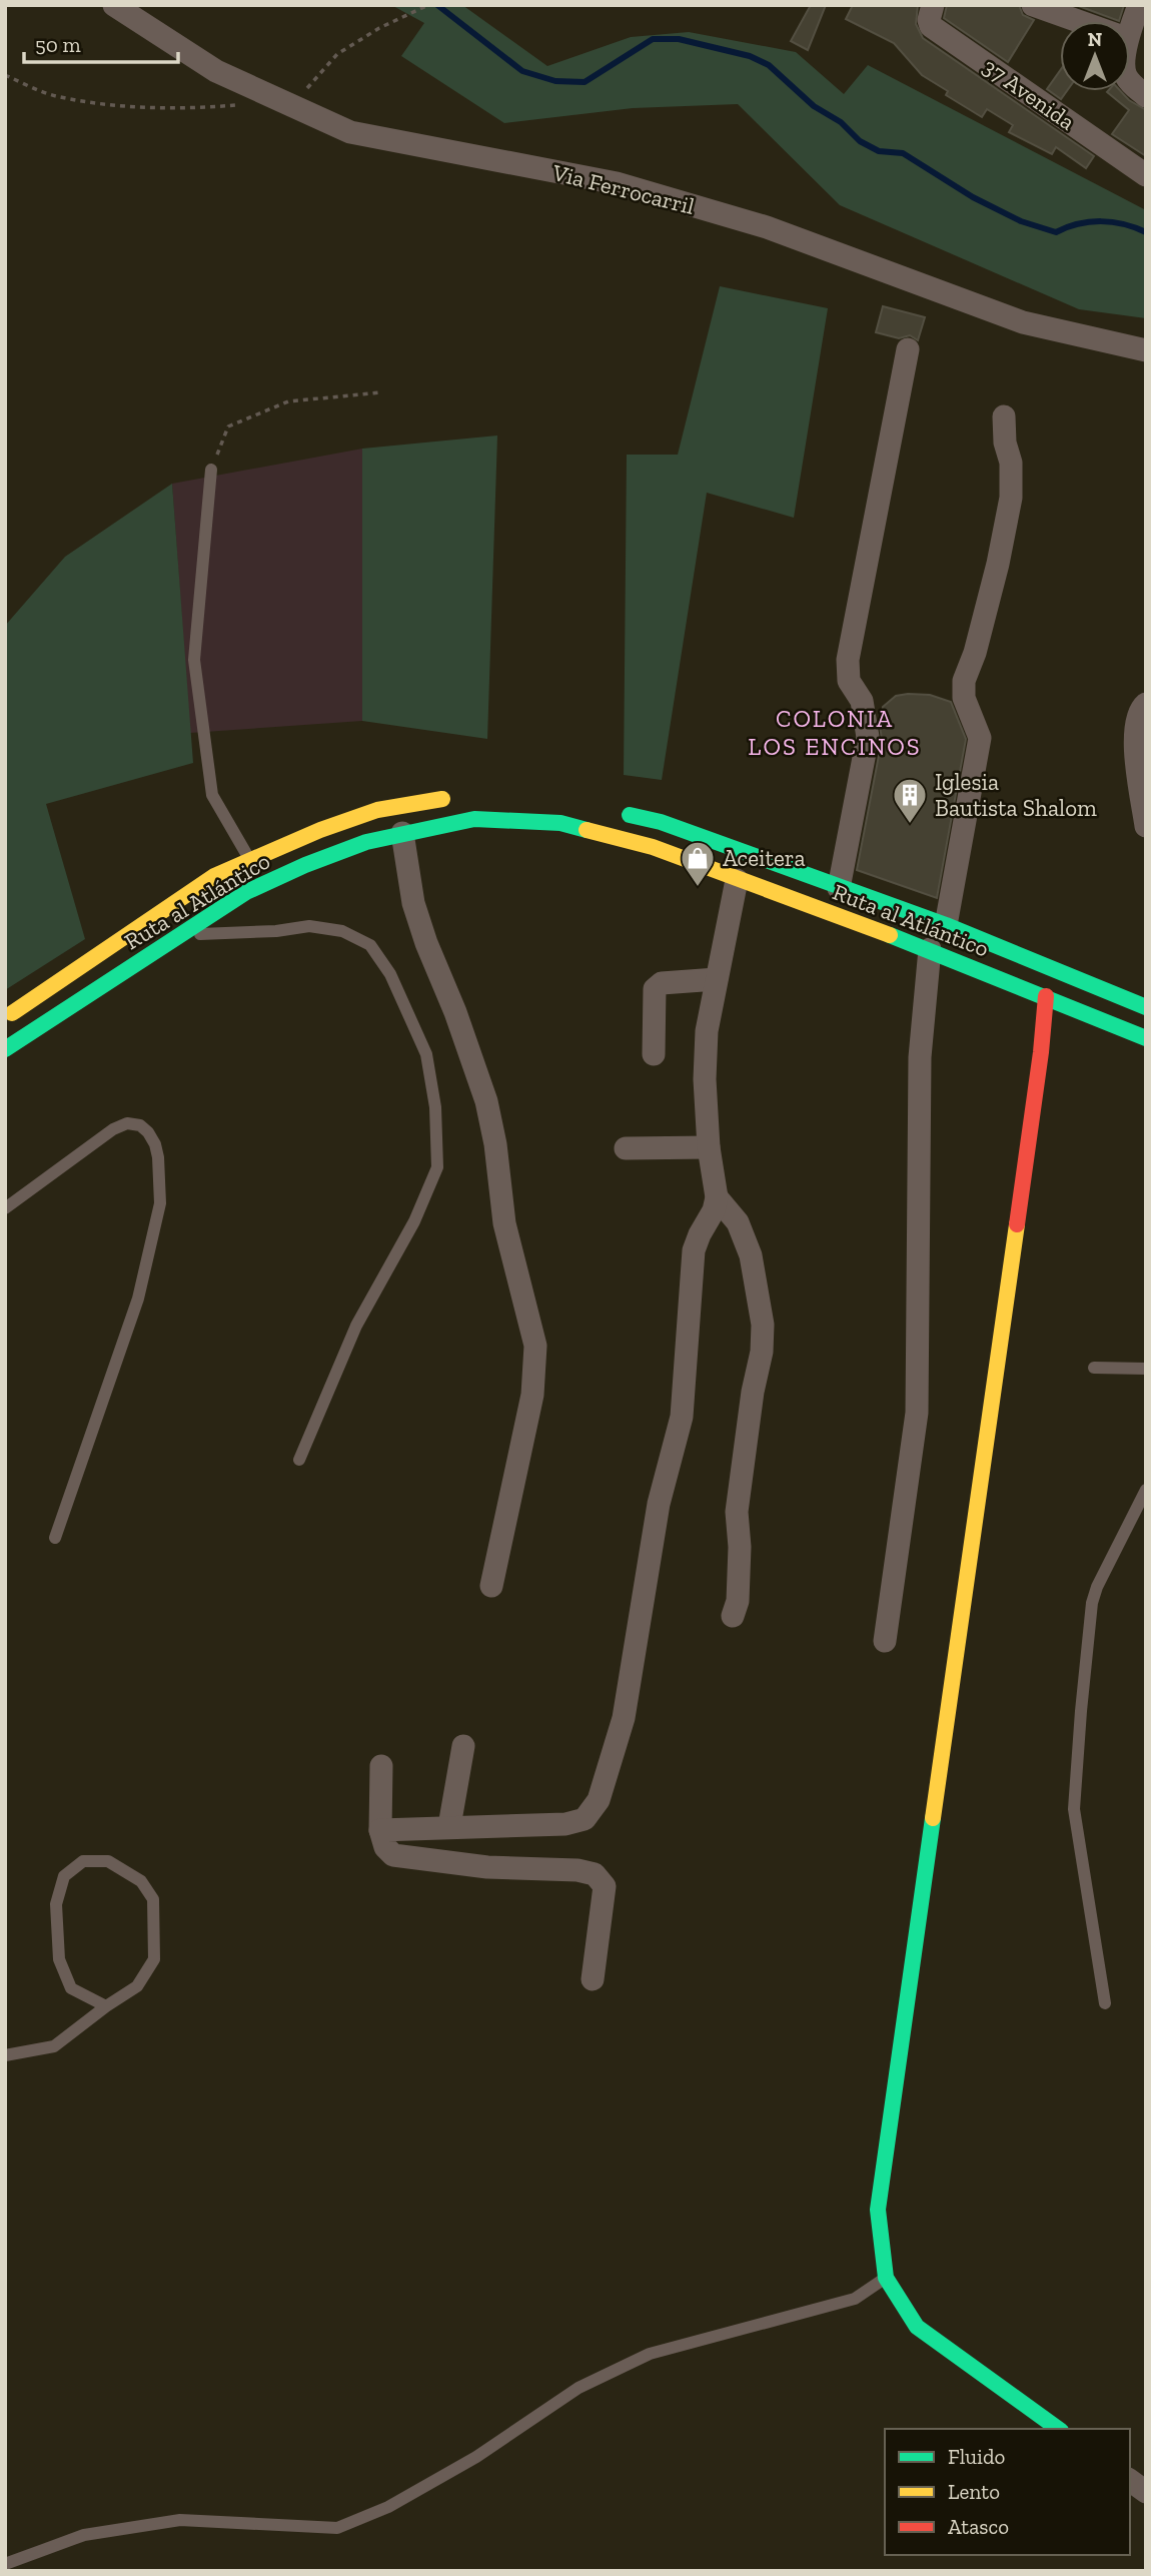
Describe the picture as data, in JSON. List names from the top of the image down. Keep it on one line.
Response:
{"streets":{"main road":["Ruta al Atlántico"],"street":["37 Avenida","Via Ferrocarril"]},"districts":["COLONIA LOS ENCINOS"],"places":{"building":["Iglesia Bautista Shalom"],"shop":["Aceitera"]},"legend":["Fluido","Lento","Atasco"],"scale_bar":"50 m","north":"top"}
